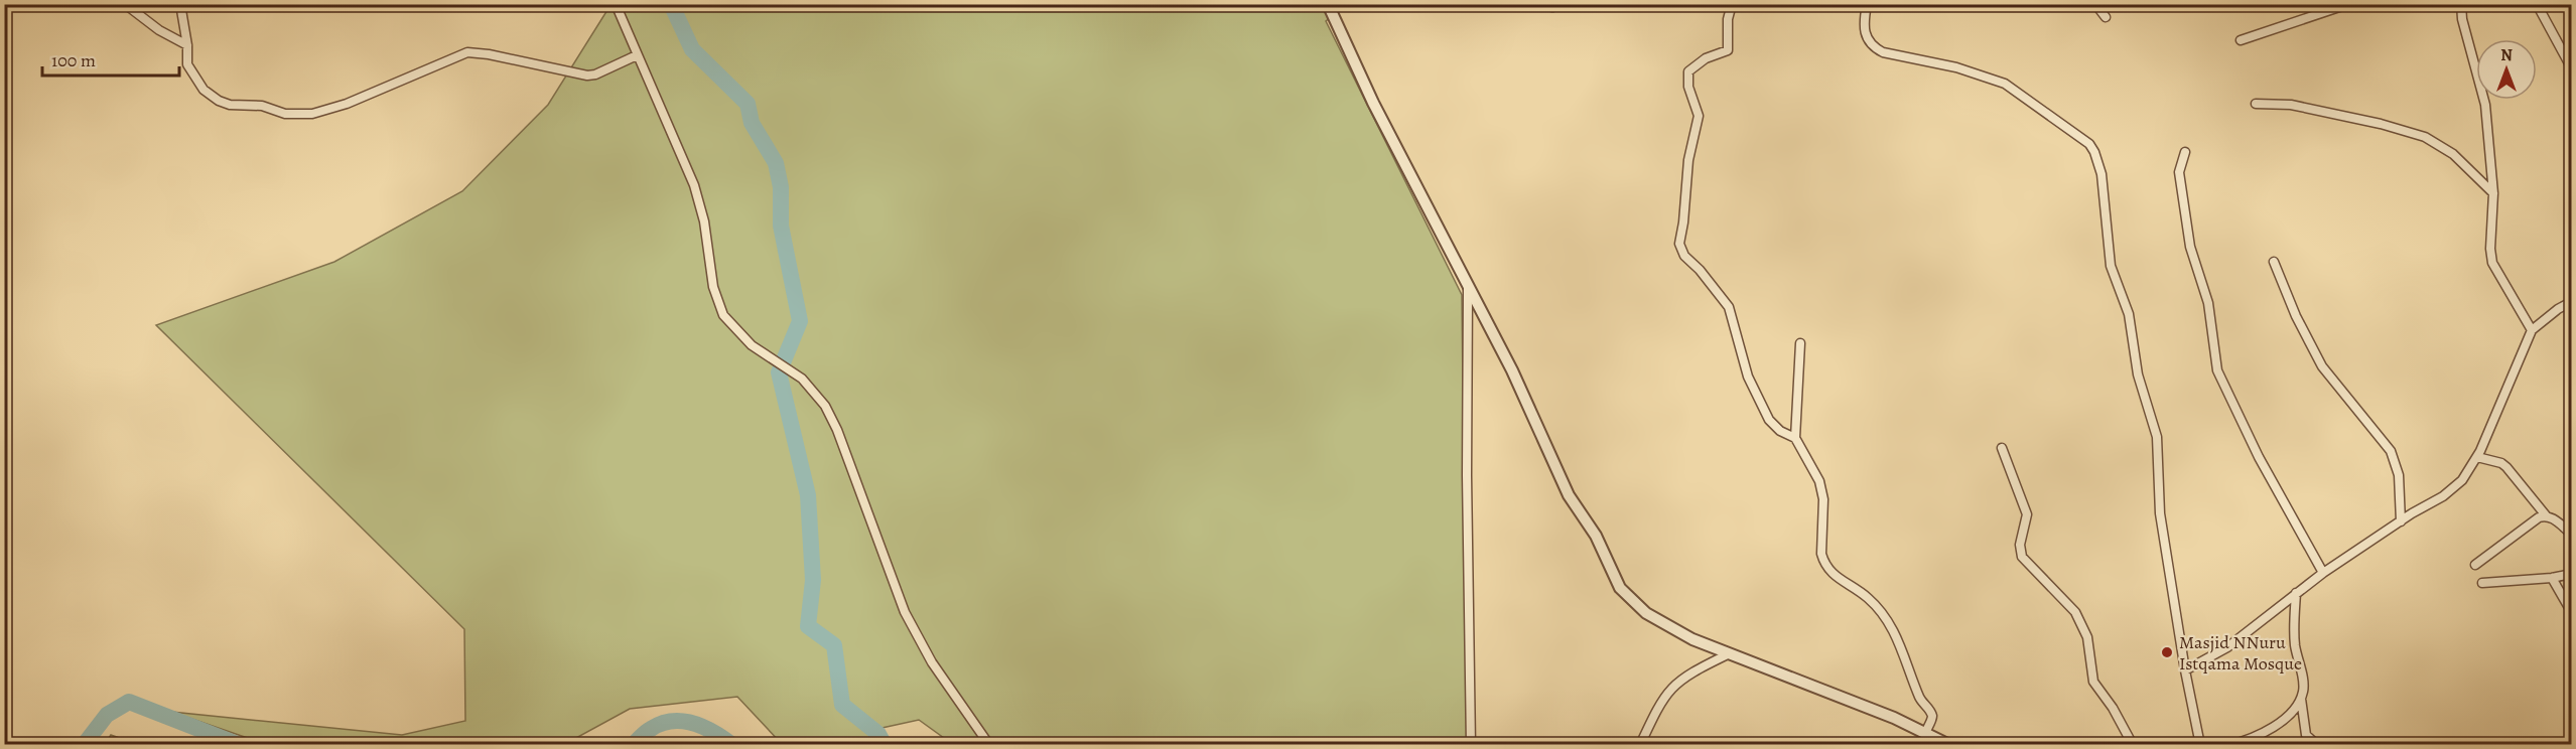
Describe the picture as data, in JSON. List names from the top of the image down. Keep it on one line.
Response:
{"places":["Masjid NNuru Istqama Mosque"],"scale_bar":"100 m","north":"top"}
